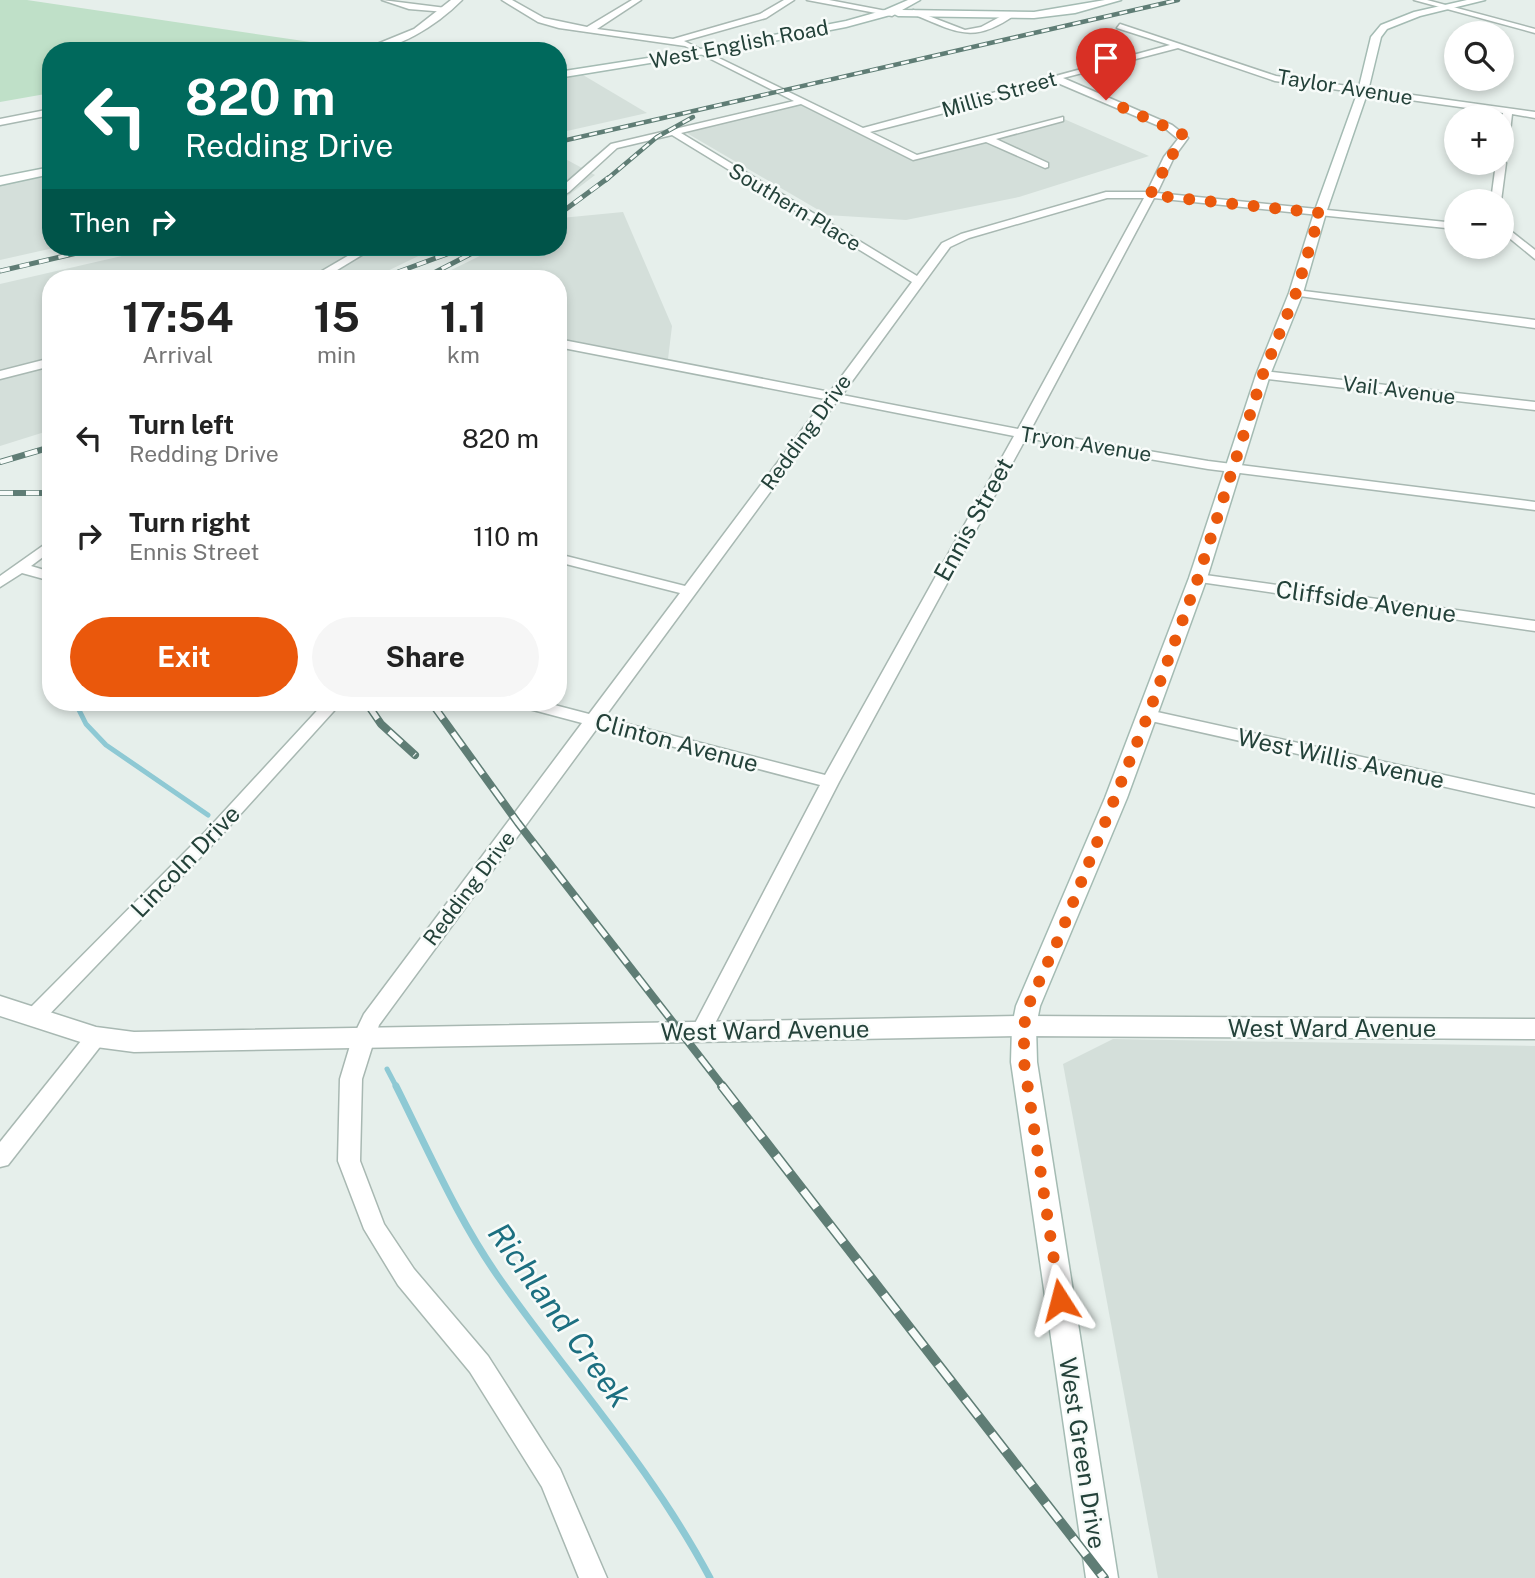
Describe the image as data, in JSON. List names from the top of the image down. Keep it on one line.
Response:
{"streets":{"main road":["West English Road","West Ward Avenue","West Green Drive"],"street":["Taylor Avenue","Millis Street","Southern Place","Vail Avenue","Redding Drive","Tryon Avenue","Ennis Street","Cliffside Avenue","Clinton Avenue","West Willis Avenue","Lincoln Drive"]},"crossings":[["Taylor Avenue","Millis Street"],["Taylor Avenue","West Green Drive"],["Millis Street","Ennis Street"],["Southern Place","Redding Drive"],["Vail Avenue","West Green Drive"],["Redding Drive","Tryon Avenue"],["Redding Drive","Ennis Street"],["Redding Drive","Clinton Avenue"],["Redding Drive","West Ward Avenue"],["Redding Drive","West Green Drive"],["Tryon Avenue","Ennis Street"],["Tryon Avenue","West Green Drive"],["Ennis Street","Clinton Avenue"],["Ennis Street","West Ward Avenue"],["Cliffside Avenue","West Green Drive"],["West Willis Avenue","West Green Drive"],["Lincoln Drive","West Ward Avenue"],["West Ward Avenue","West Green Drive"]],"water":["Richland Creek"],"page":{"map_buttons":["+","−"],"turn":["820 m","Redding Drive"],"then":"Then","eta":["17:54","Arrival","15","min","1.1","km"],"list":[{"name":"Turn left","note":"Redding Drive","value":"820 m"},{"name":"Turn right","note":"Ennis Street","value":"110 m"}],"buttons":["Exit","Share"]}}
